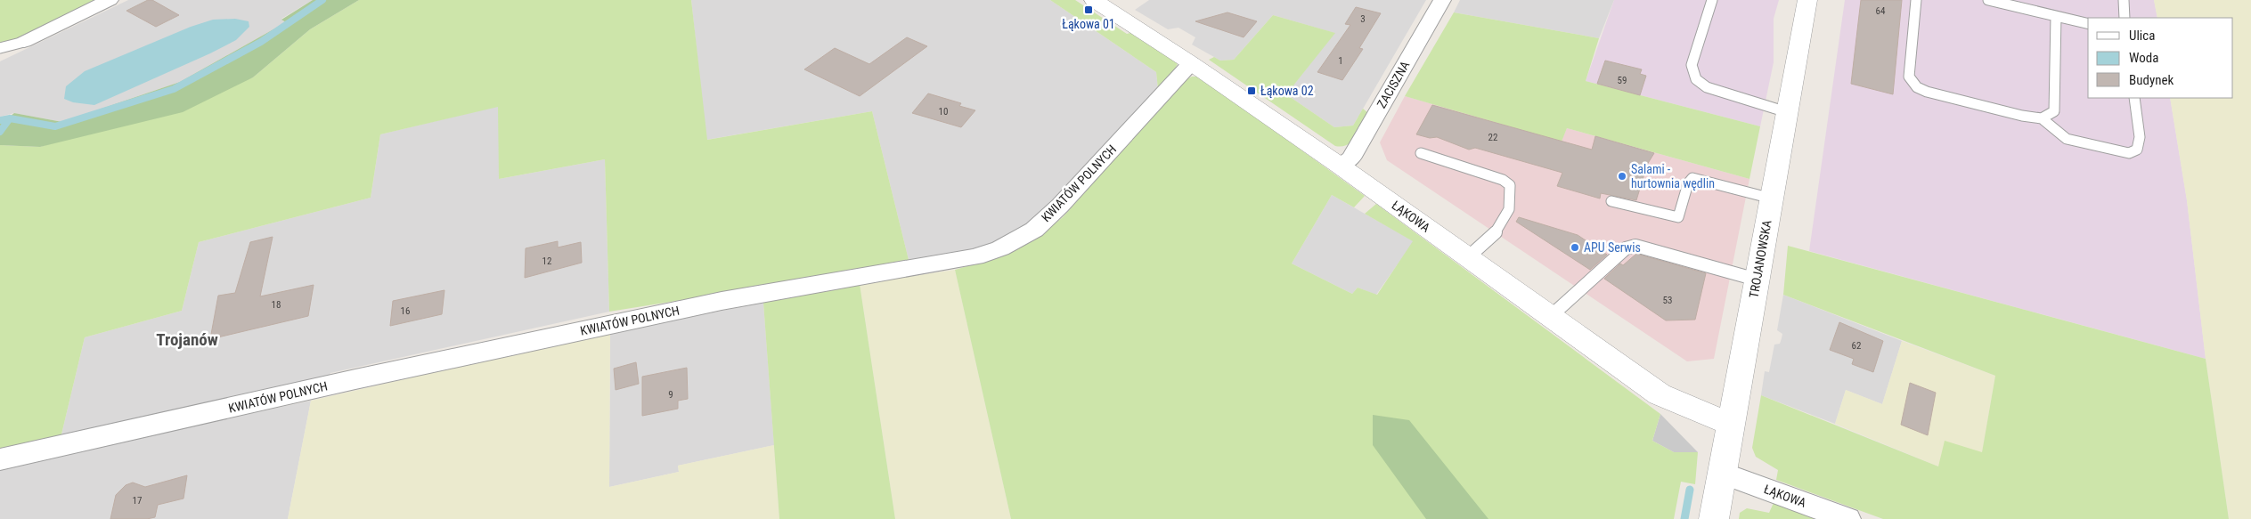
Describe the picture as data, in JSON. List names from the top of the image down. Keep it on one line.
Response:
{"streets":{"street":["ZACISZNA","KWIATÓW POLNYCH","ŁĄKOWA","TROJANOWSKA"]},"crossings":[["ZACISZNA","ŁĄKOWA"],["KWIATÓW POLNYCH","ŁĄKOWA"],["ŁĄKOWA","TROJANOWSKA"]],"districts":["Trojanów"],"places":{"transit":["Łąkowa 01","Łąkowa 02"],"other":["Salami - hurtownia wędlin","APU Serwis"]},"house_numbers":["64","3","1","59","10","22","12","53","18","16","62","9","17"],"legend":["Ulica","Woda","Budynek"]}
